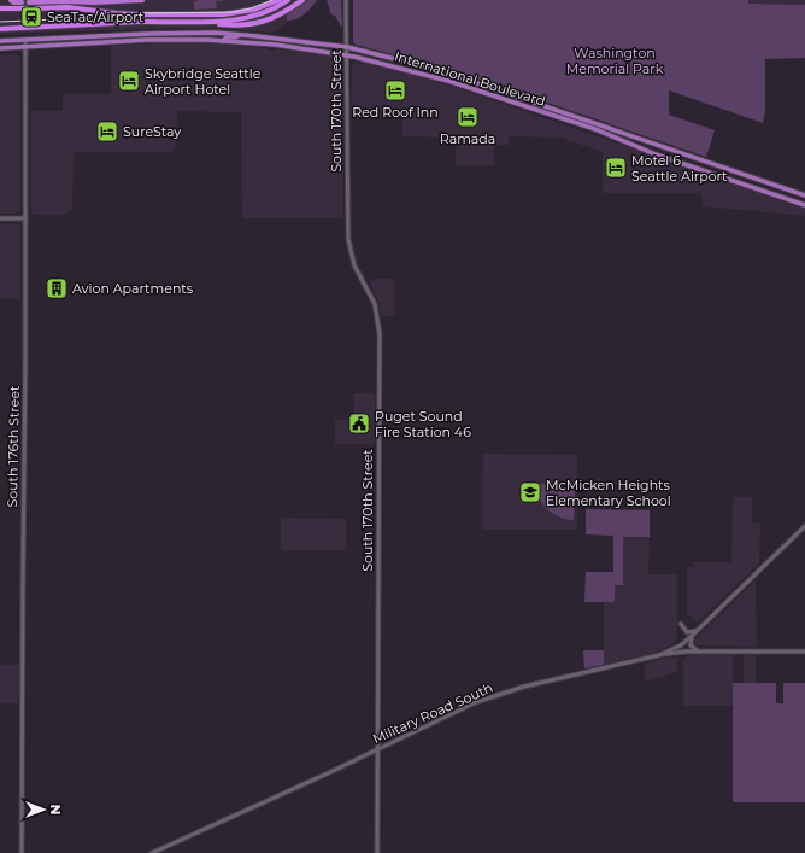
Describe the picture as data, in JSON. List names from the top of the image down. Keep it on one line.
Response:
{"streets":{"main road":["International Boulevard"],"street":["South 170th Street","South 176th Street","Military Road South"]},"crossings":[["International Boulevard","South 170th Street"],["International Boulevard","South 176th Street"],["South 170th Street","Military Road South"]],"parks":["Washington Memorial Park"],"places":{"station":["SeaTac/Airport"],"hotel":["Skybridge Seattle Airport Hotel","Red Roof Inn","Ramada","SureStay","Motel 6 Seattle Airport"],"building":["Avion Apartments"],"public building":["Puget Sound Fire Station 46"],"school or university":["McMicken Heights Elementary School"]},"north":"right"}
